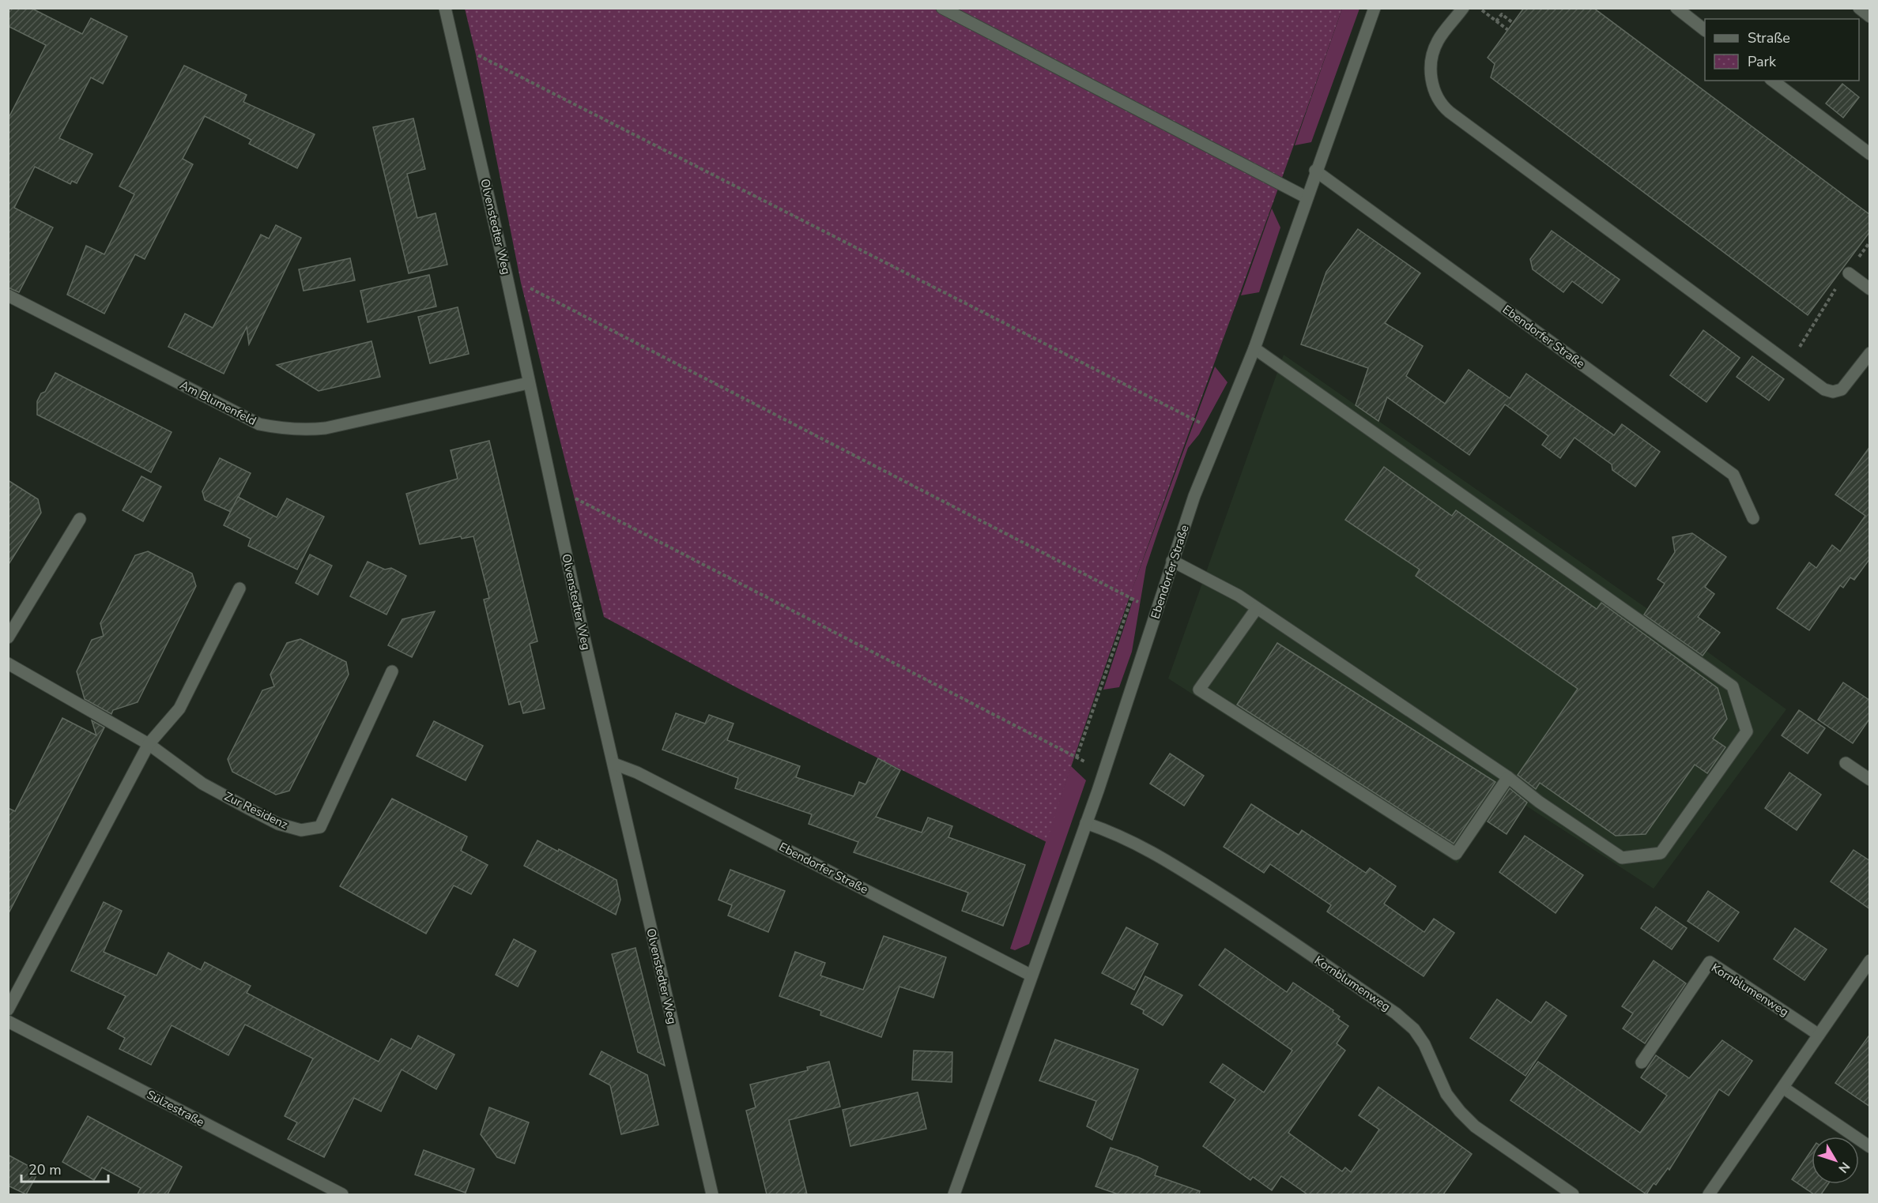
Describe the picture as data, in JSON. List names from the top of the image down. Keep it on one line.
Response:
{"streets":{"street":["Olvenstedter Weg","Ebendorfer Straße","Am Blumenfeld","Zur Residenz","Kornblumenweg","Sülzestraße"]},"crossings":[["Olvenstedter Weg","Ebendorfer Straße"],["Olvenstedter Weg","Am Blumenfeld"],["Ebendorfer Straße","Kornblumenweg"]],"legend":["Straße","Park"],"scale_bar":"20 m","north":"bottom right"}
